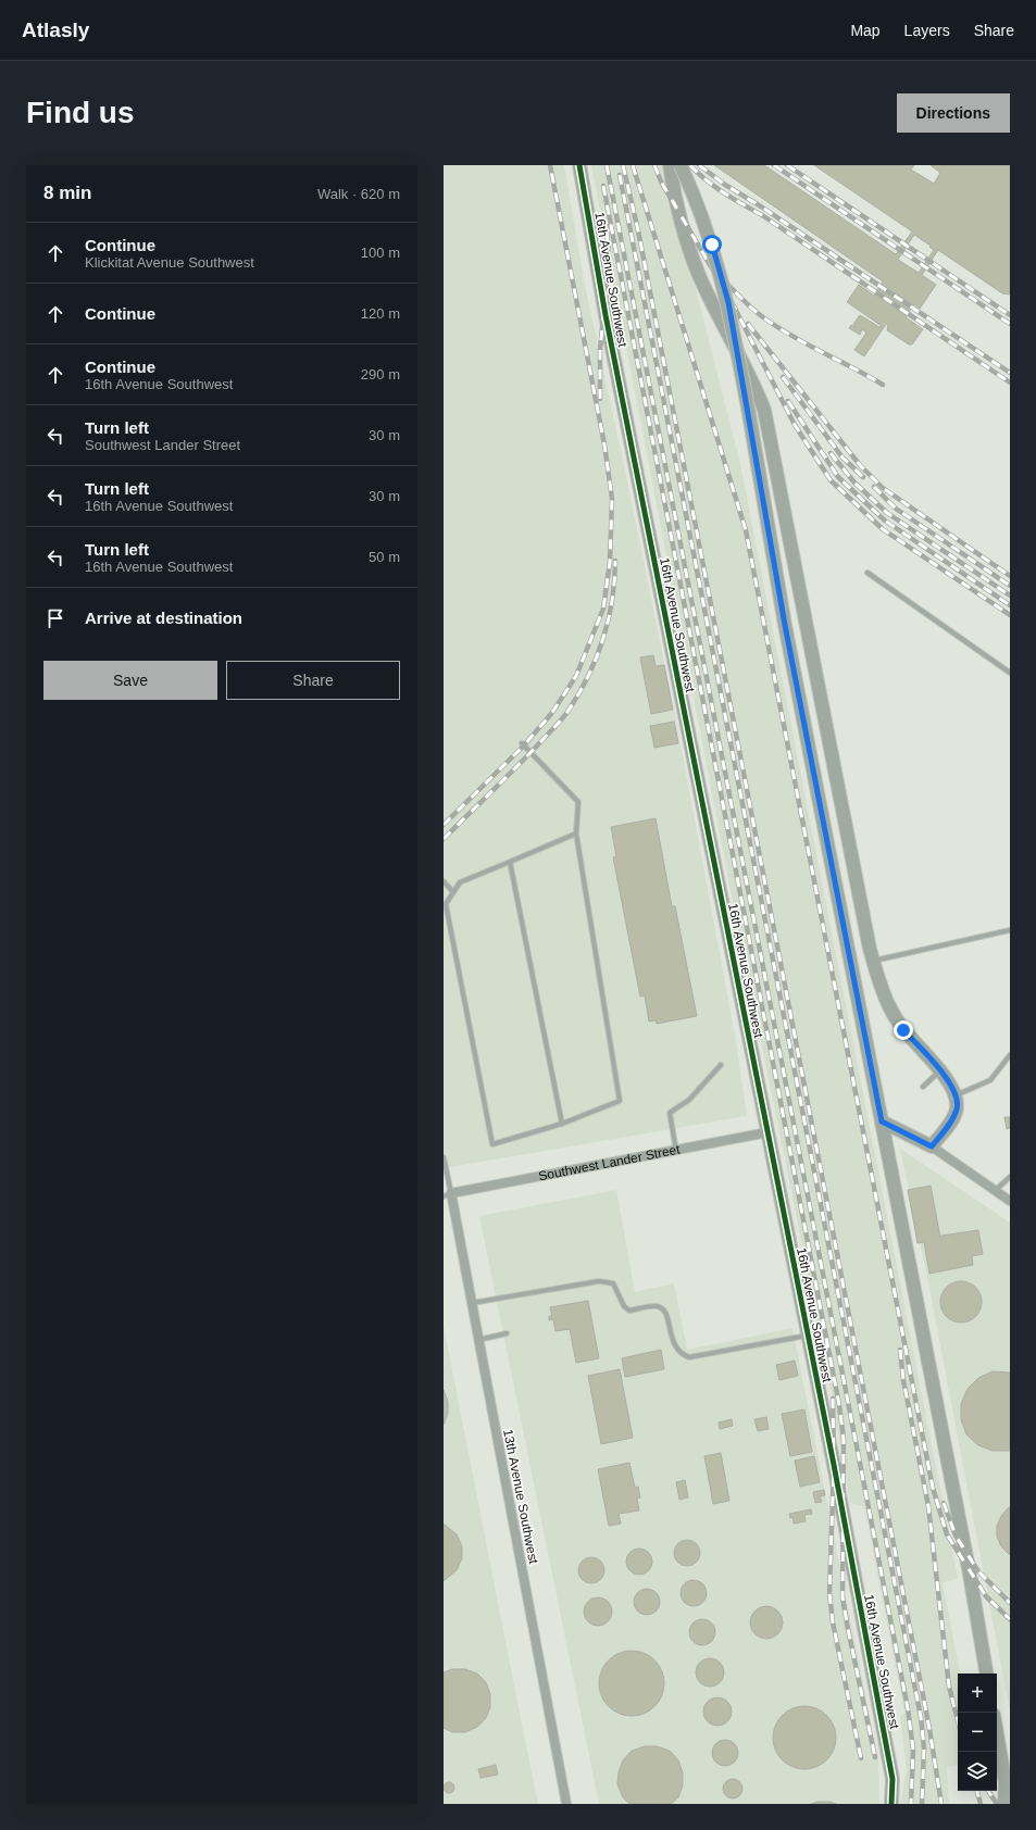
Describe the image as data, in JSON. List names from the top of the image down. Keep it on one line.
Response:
{"streets":{"street":["16th Avenue Southwest","Southwest Lander Street","13th Avenue Southwest"]},"crossings":[["16th Avenue Southwest","Southwest Lander Street"],["Southwest Lander Street","13th Avenue Southwest"]],"page":{"header":"Atlasly","nav":["Map","Layers","Share"],"buttons":["Directions",["Save","Share"]],"title":"Find us","heading":["8 min","Walk · 620 m"],"list":[["Continue","Klickitat Avenue Southwest","100 m"],["Continue","120 m"],["Continue","16th Avenue Southwest","290 m"],["Turn left","Southwest Lander Street","30 m"],["Turn left","16th Avenue Southwest","30 m"],["Turn left","16th Avenue Southwest","50 m"],"Arrive at destination"],"map_buttons":["+","−"]}}
